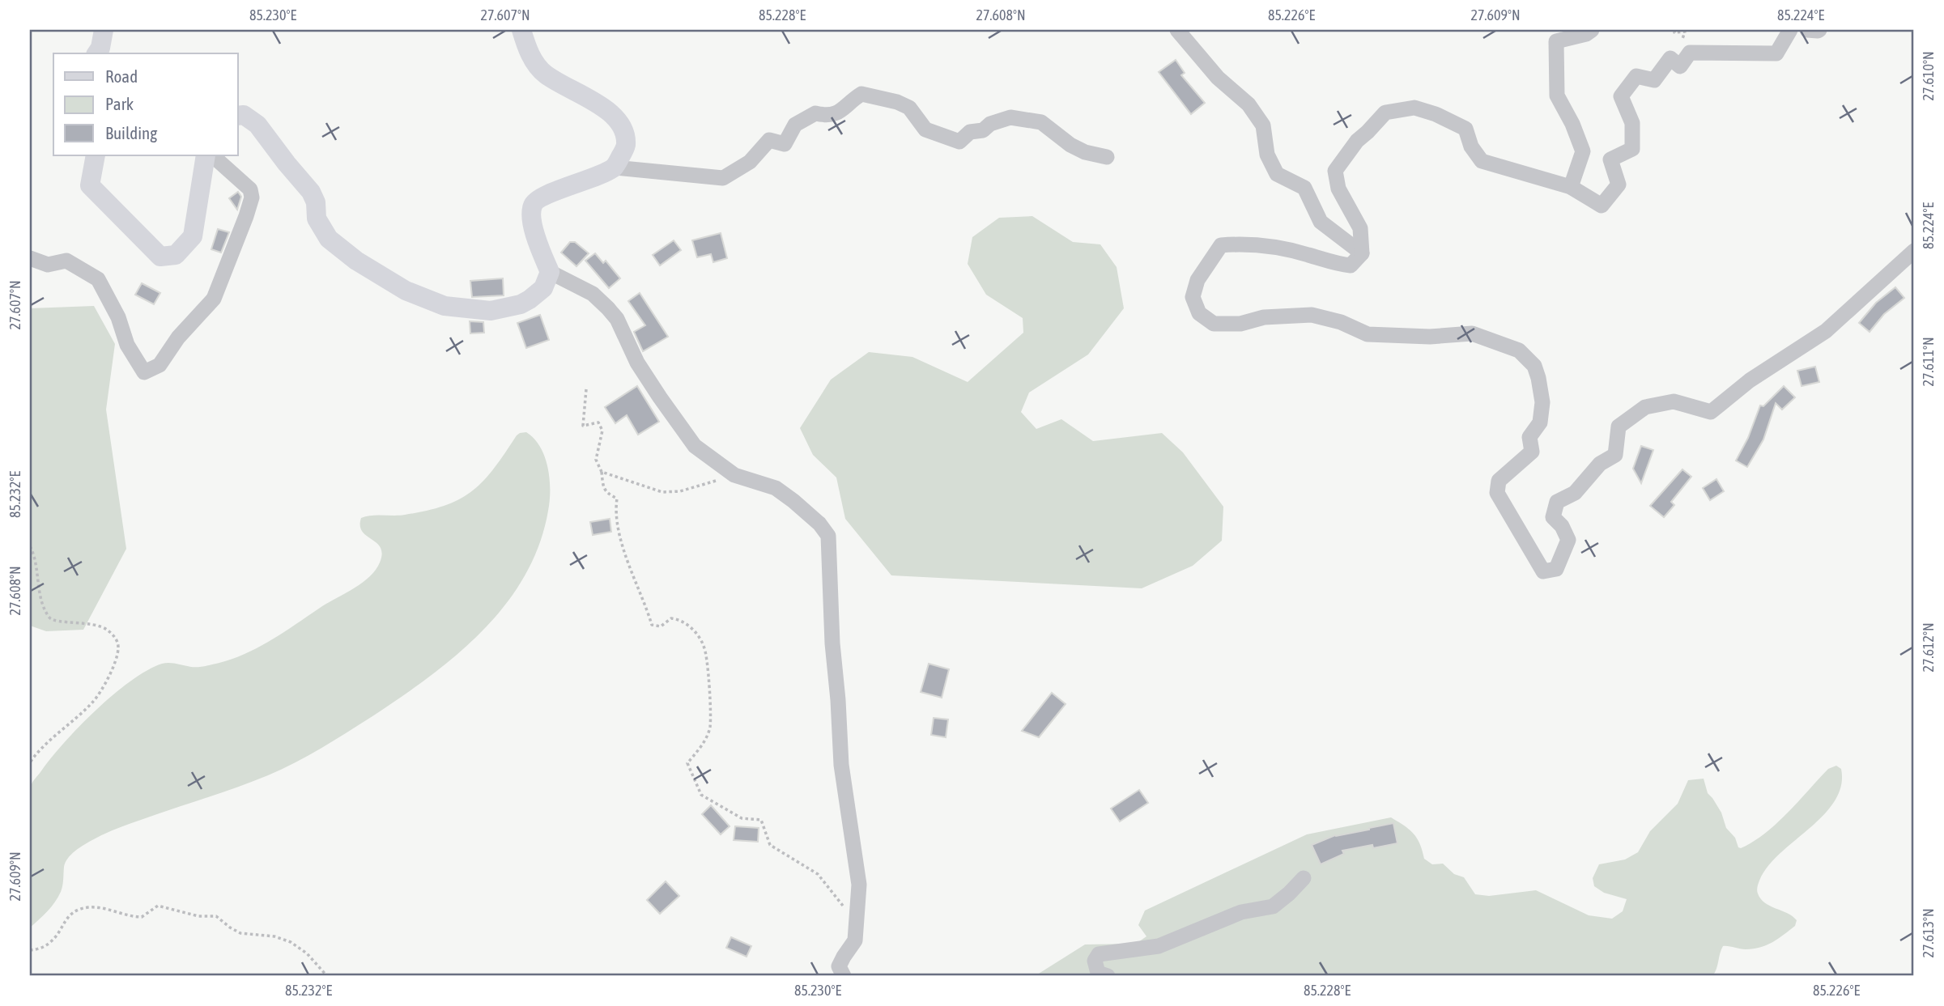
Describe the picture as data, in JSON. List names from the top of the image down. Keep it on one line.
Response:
{"legend":["Road","Park","Building"],"coordinates":["85.230°E","27.607°N","85.228°E","27.608°N","85.226°E","27.609°N","85.224°E","27.610°N","27.611°N","85.232°E","27.612°N","27.613°N"]}
